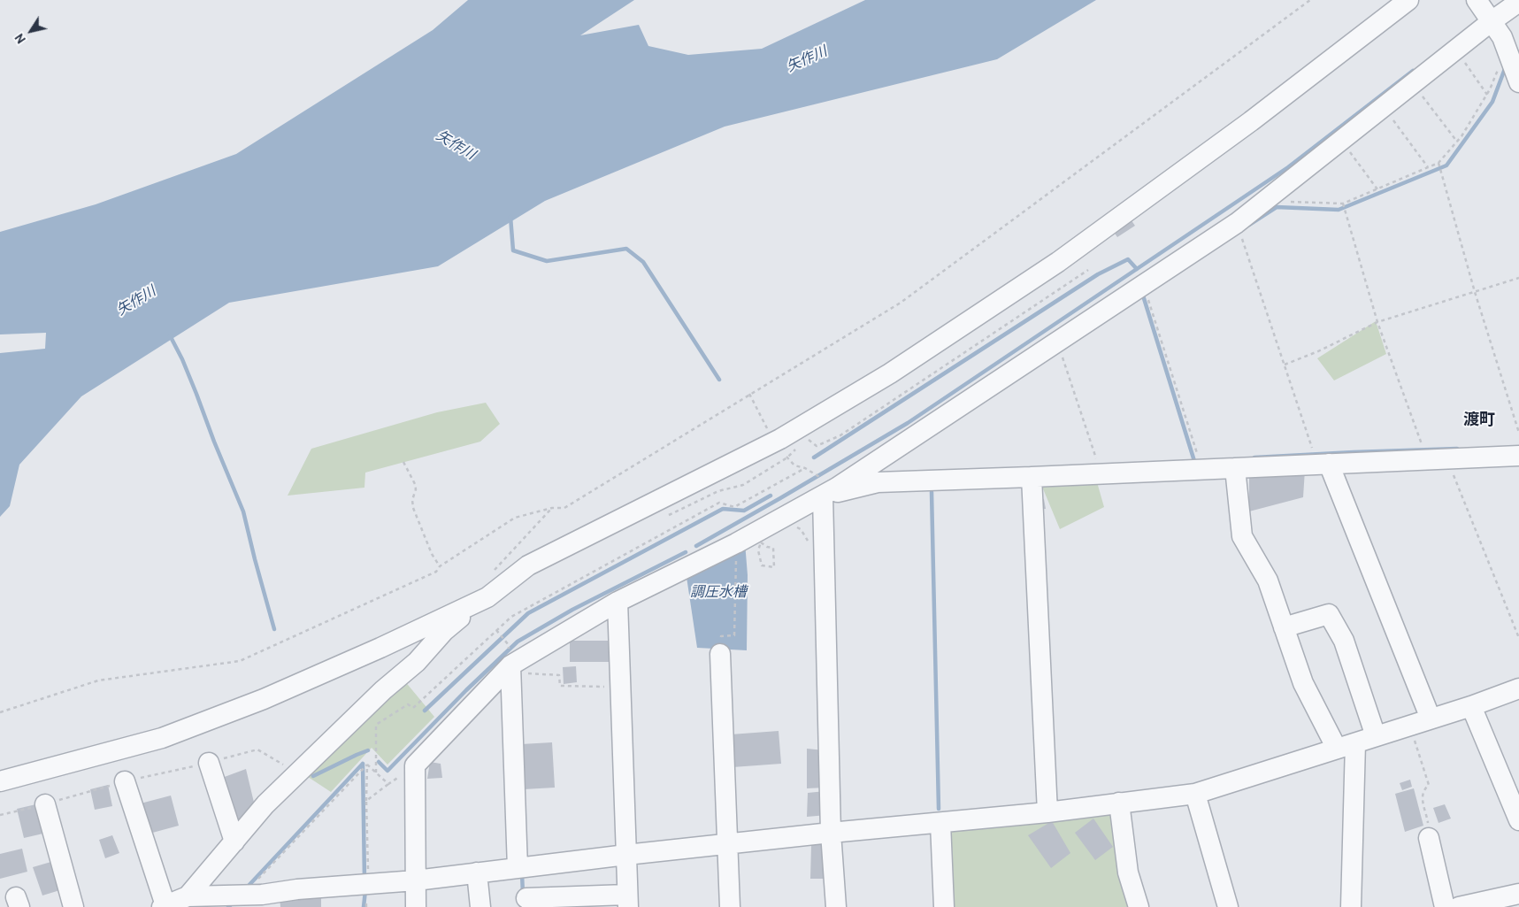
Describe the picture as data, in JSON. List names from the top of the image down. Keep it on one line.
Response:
{"districts":["渡町"],"water":["矢作川","調圧水槽"],"north":"bottom left"}
